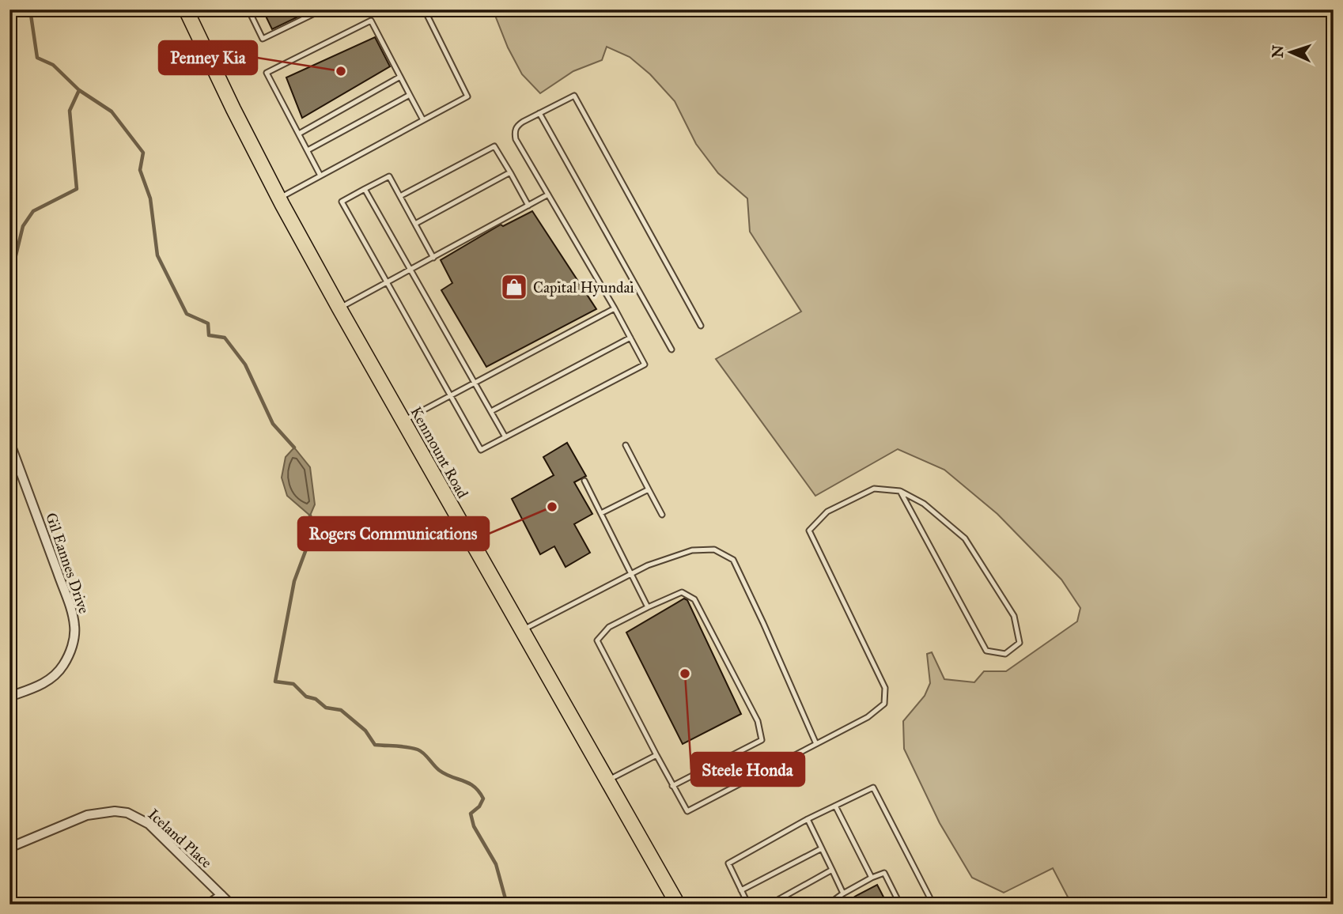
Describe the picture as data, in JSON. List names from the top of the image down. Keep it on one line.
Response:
{"streets":{"main road":["Kenmount Road"],"street":["Gil Eannes Drive","Iceland Place"]},"places":{"other":["Penney Kia","Rogers Communications","Steele Honda"],"shop":["Capital Hyundai"]},"north":"left"}
